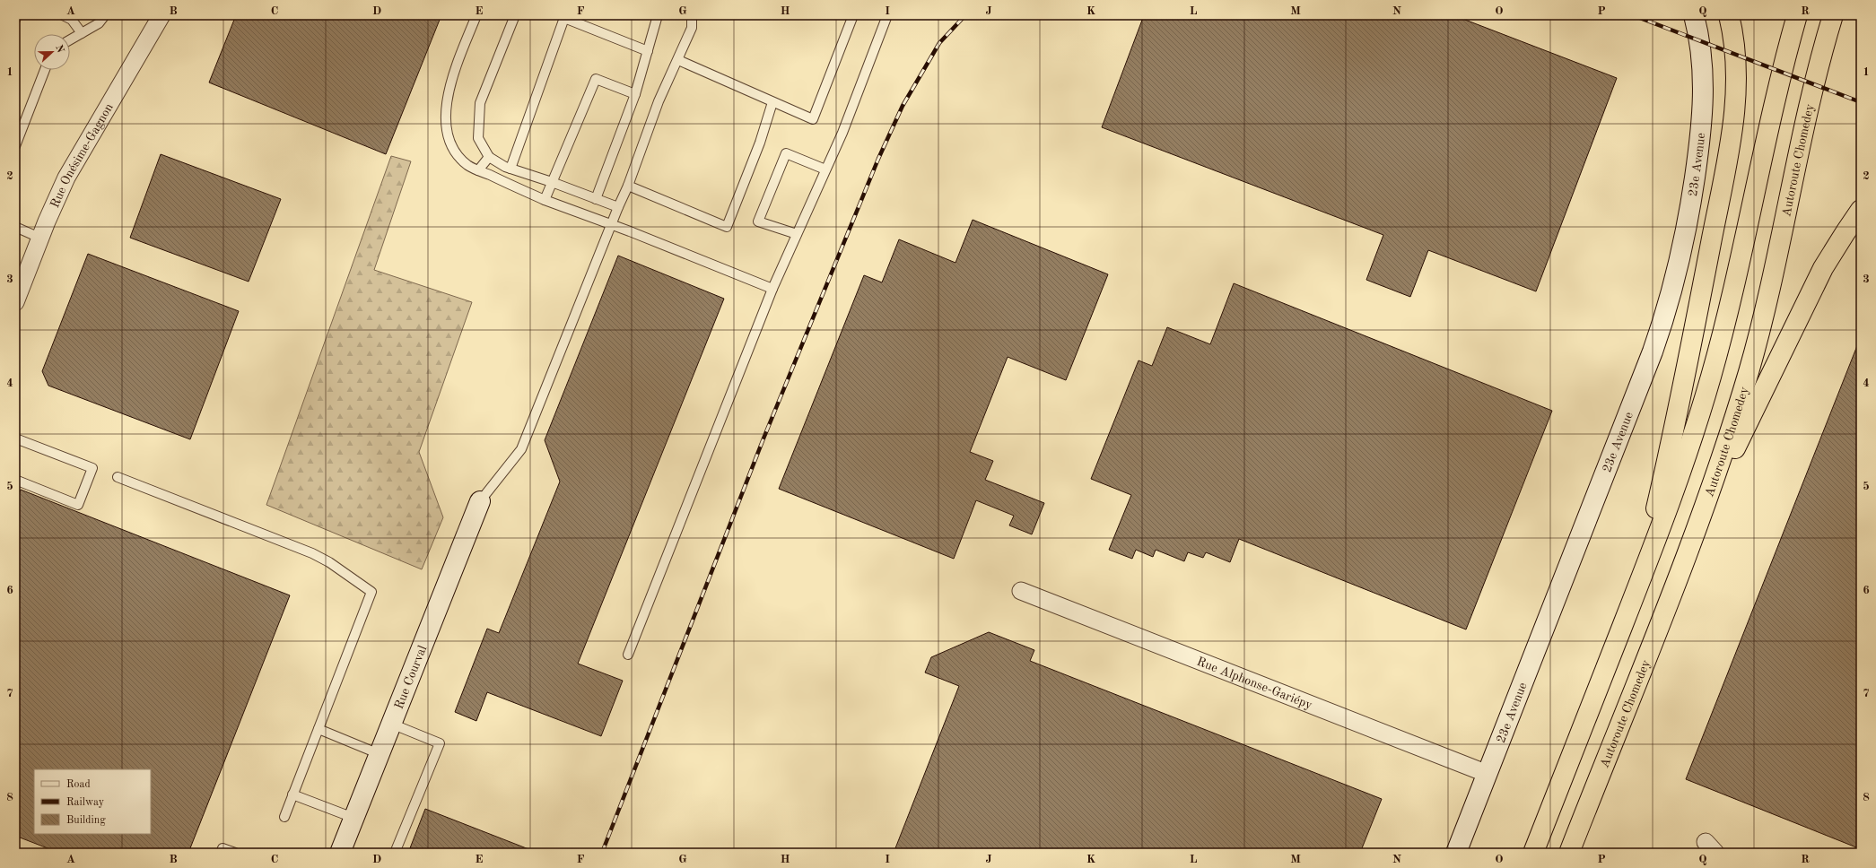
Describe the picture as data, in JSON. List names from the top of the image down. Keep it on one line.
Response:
{"streets":{"highway":["Autoroute Chomedey"],"street":["Rue Onésime-Gagnon","23e Avenue","Rue Courval","Rue Alphonse-Gariépy"]},"crossings":[["23e Avenue","Rue Alphonse-Gariépy"]],"legend":["Road","Railway","Building"],"north":"right","grid":{"columns":["A","B","C","D","E","F","G","H","I","J","K","L","M","N","O","P","Q","R"],"rows":["1","2","3","4","5","6","7","8"]}}
